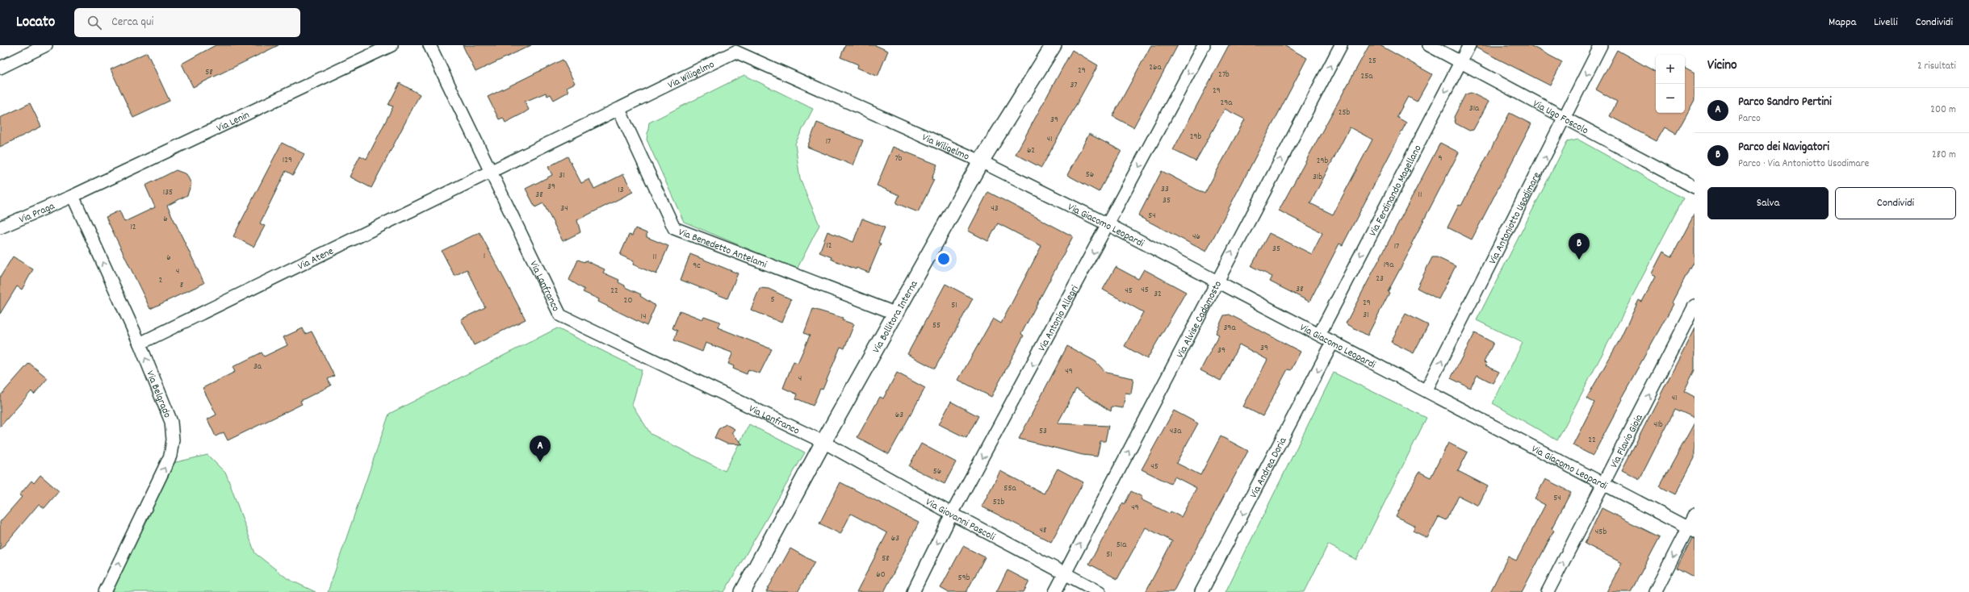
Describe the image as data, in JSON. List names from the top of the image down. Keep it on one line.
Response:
{"streets":{"street":["Via Wiligelmo","Via Ugo Foscolo","Via Lenin","Via Ferdinando Magellano","Via Praga","Via Antoniotto Usodimare","Via Giacomo Leopardi","Via Benedetto Antelami","Via Atene","Via Lanfranco","Via Bollitora Interna","Via Alvise Cadamosto","Via Antonio Allegri","Via Belgrado","Via Flavio Gioia","Via Andrea Doria","Via Giovanni Pascoli"]},"crossings":[["Via Wiligelmo","Via Giacomo Leopardi"],["Via Wiligelmo","Via Benedetto Antelami"],["Via Wiligelmo","Via Atene"],["Via Wiligelmo","Via Lanfranco"],["Via Wiligelmo","Via Bollitora Interna"],["Via Ugo Foscolo","Via Ferdinando Magellano"],["Via Ugo Foscolo","Via Antoniotto Usodimare"],["Via Lenin","Via Praga"],["Via Lenin","Via Belgrado"],["Via Ferdinando Magellano","Via Giacomo Leopardi"],["Via Praga","Via Belgrado"],["Via Antoniotto Usodimare","Via Giacomo Leopardi"],["Via Giacomo Leopardi","Via Bollitora Interna"],["Via Giacomo Leopardi","Via Alvise Cadamosto"],["Via Giacomo Leopardi","Via Antonio Allegri"],["Via Giacomo Leopardi","Via Flavio Gioia"],["Via Giacomo Leopardi","Via Andrea Doria"],["Via Benedetto Antelami","Via Bollitora Interna"],["Via Atene","Via Lanfranco"],["Via Atene","Via Belgrado"],["Via Lanfranco","Via Bollitora Interna"],["Via Lanfranco","Via Giovanni Pascoli"],["Via Bollitora Interna","Via Giovanni Pascoli"],["Via Alvise Cadamosto","Via Giovanni Pascoli"],["Via Antonio Allegri","Via Giovanni Pascoli"]],"one_way":["Via Ferdinando Magellano","Via Alvise Cadamosto","Via Antonio Allegri","Via Belgrado","Via Flavio Gioia","Via Andrea Doria"],"house_numbers":["25","26a","29","58","27b","25a","37","29","29a","31a","25b","39","29b","41","17","62","7b","9","129","29b","56","31","31b","39","33","13","135","38","11","35","34","43","54","6","12","46","12","17","35","1","11","6","19a","9c","4","23","2","8","38","45","22","45","32","5","20","29","51","31","14","55","39a","39","39","3a","49","4","41","63","41b","53","43a","22","45","56","55a","54","52b","49","48","45b","63","51a","51","58","60","59b"],"page":{"header":"Locato","search":"Cerca qui","nav":["Mappa","Livelli","Condividi"],"heading":["Vicino","2 risultati"],"map_buttons":["+","−"],"list":[{"mark":"A","name":"Parco Sandro Pertini","note":"Parco","value":"200 m"},{"mark":"B","name":"Parco dei Navigatori","note":"Parco · Via Antoniotto Usodimare","value":"280 m"}],"buttons":["Salva","Condividi"],"pins":["B","A"]}}
